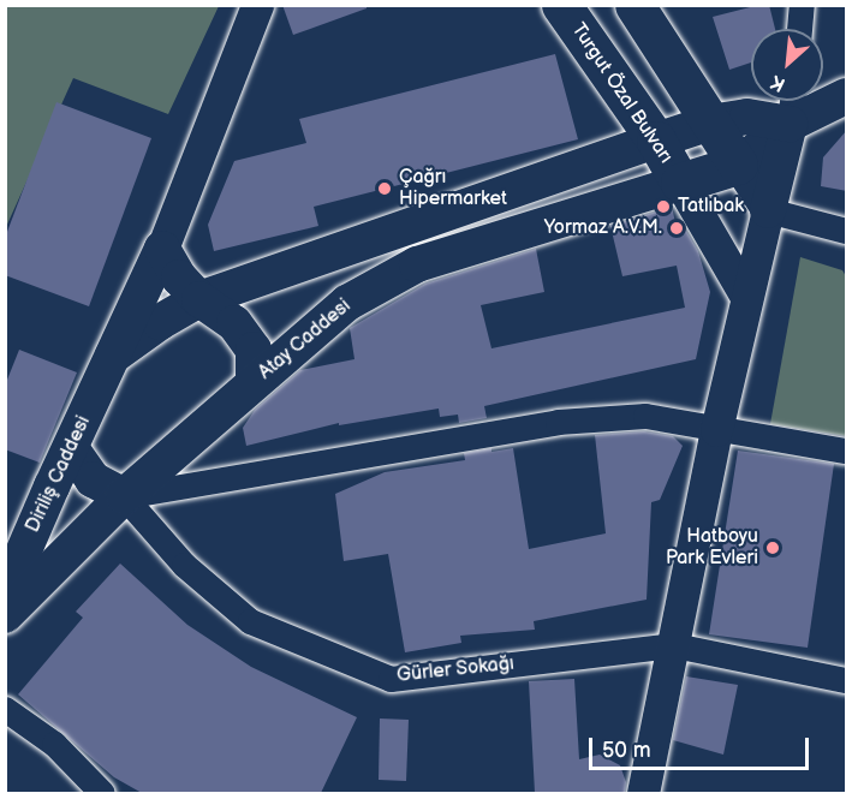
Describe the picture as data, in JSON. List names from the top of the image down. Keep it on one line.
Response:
{"streets":{"main road":["Turgut Özal Bulvarı","Atay Caddesi","Diriliş Caddesi"],"street":["Gürler Sokağı"]},"crossings":[["Turgut Özal Bulvarı","Atay Caddesi"],["Atay Caddesi","Gürler Sokağı"]],"places":["Çağrı Hipermarket","Tatlıbak","Yormaz A.V.M.","Hatboyu Park Evleri"],"scale_bar":"50 m","north":"bottom left"}
